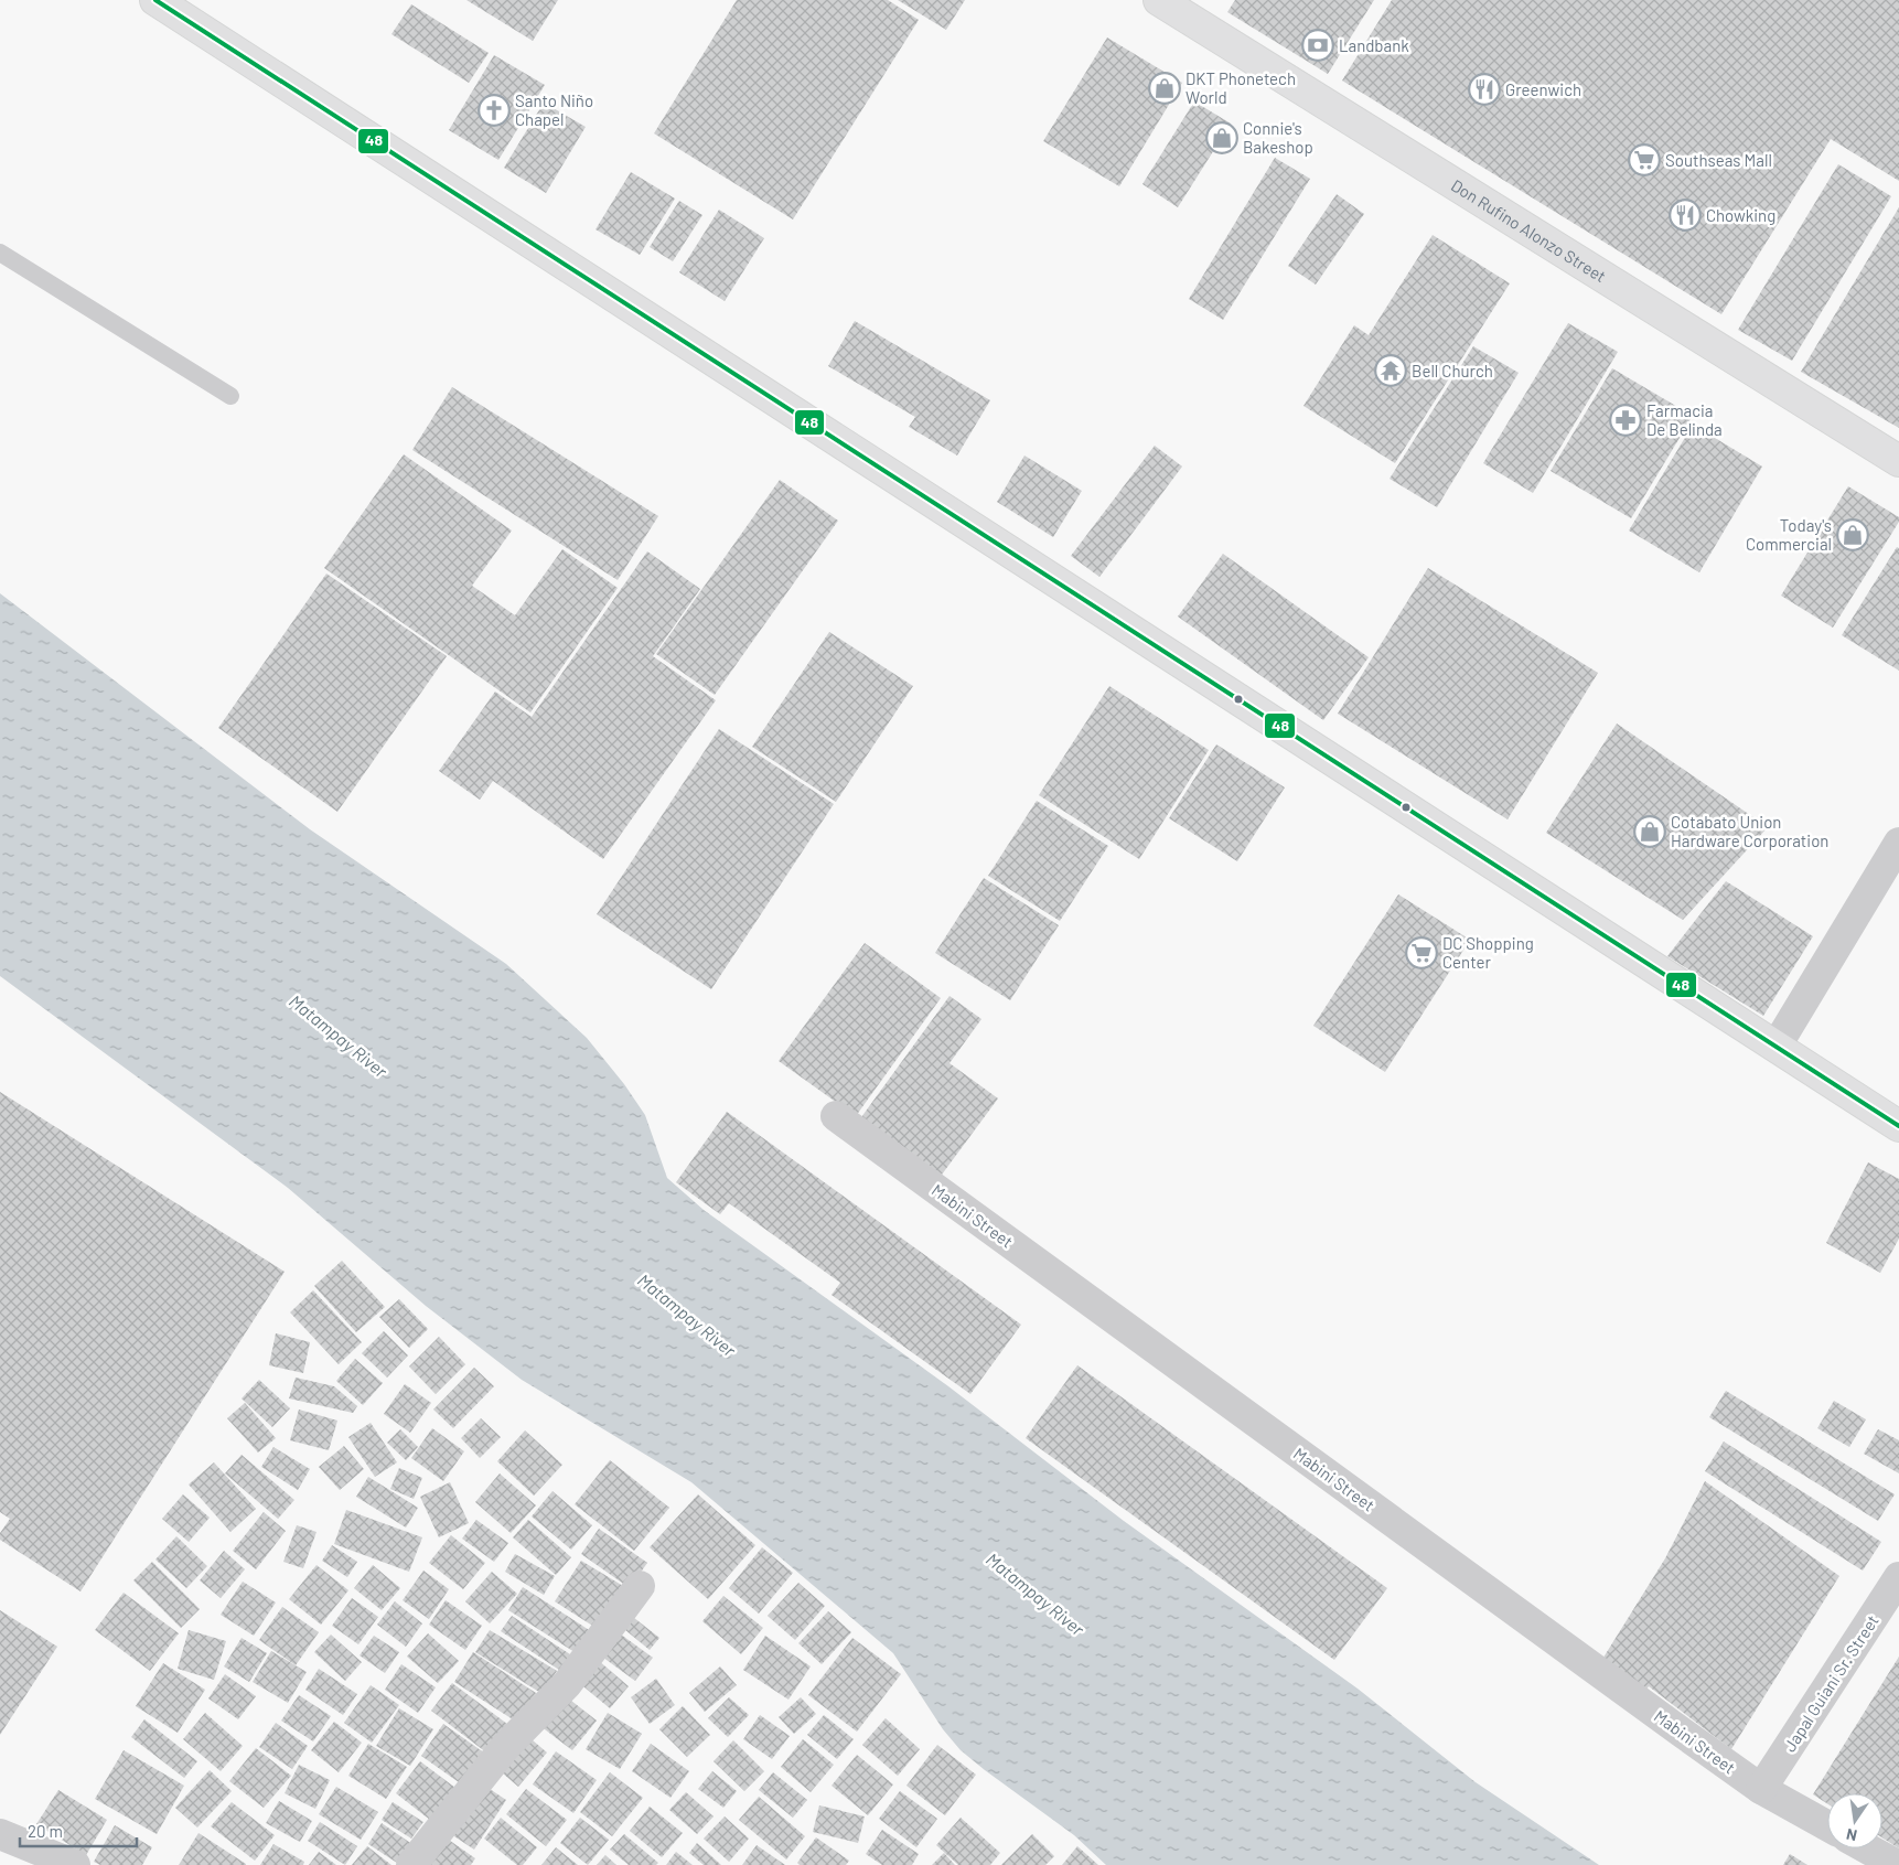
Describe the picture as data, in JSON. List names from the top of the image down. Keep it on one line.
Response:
{"streets":{"main road":["Don Rufino Alonzo Street"],"street":["Mabini Street","Japal Guiani Sr. Street"]},"crossings":[["Mabini Street","Japal Guiani Sr. Street"]],"water":["Matampay River"],"places":{"bank":["Landbank"],"shop":["DKT Phonetech World","Connie's Bakeshop","Today's Commercial","Cotabato Union Hardware Corporation"],"restaurant":["Greenwich","Chowking"],"church":["Santo Niño Chapel"],"supermarket":["Southseas Mall","DC Shopping Center"],"temple":["Bell Church"],"pharmacy":["Farmacia De Belinda"]},"lines":["transit line 48"],"scale_bar":"20 m","north":"bottom"}
